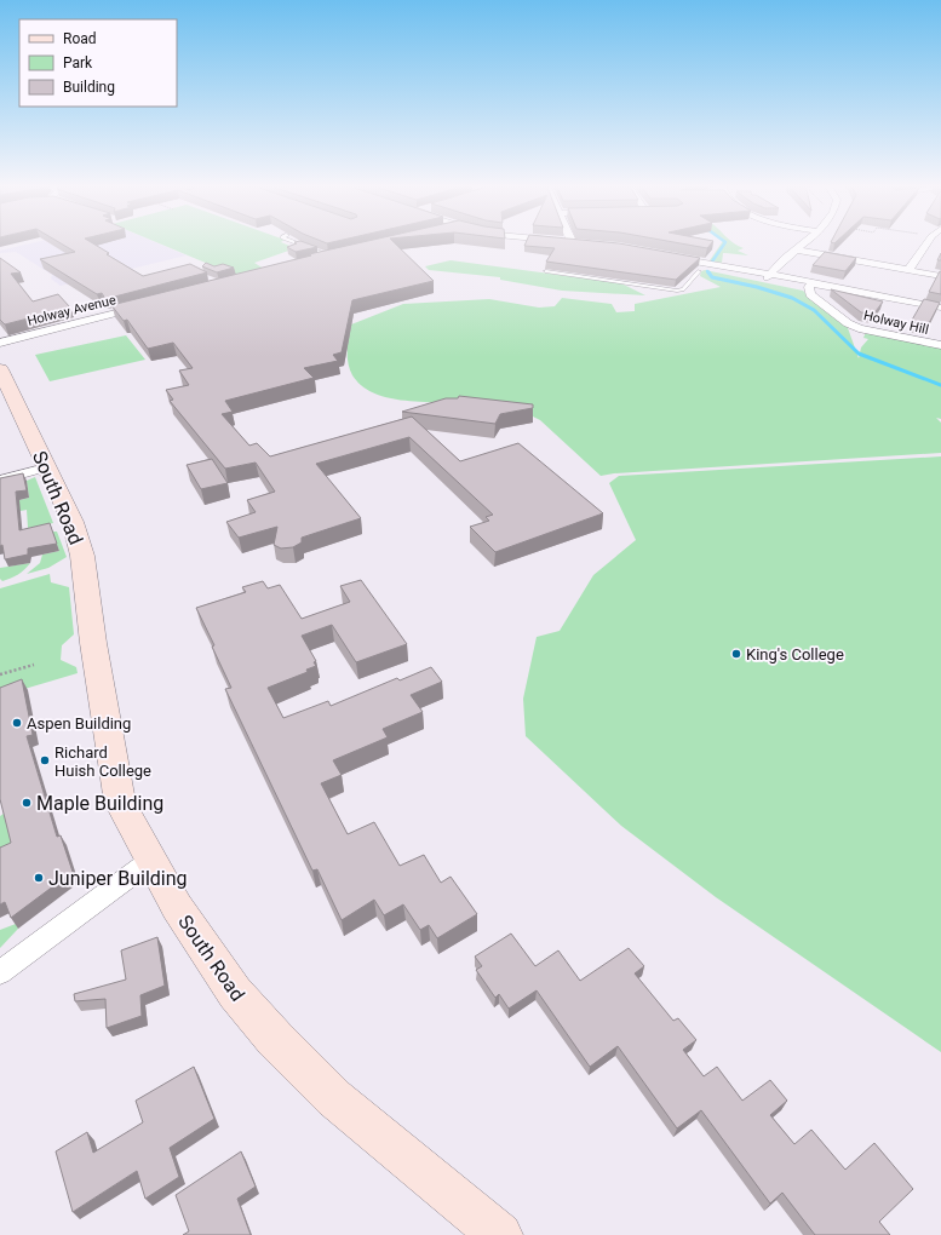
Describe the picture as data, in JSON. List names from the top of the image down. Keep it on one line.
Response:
{"streets":{"main road":["South Road"],"street":["Holway Avenue","Holway Hill"]},"places":["King's College","Aspen Building","Richard Huish College","Maple Building","Juniper Building"],"legend":["Road","Park","Building"]}
